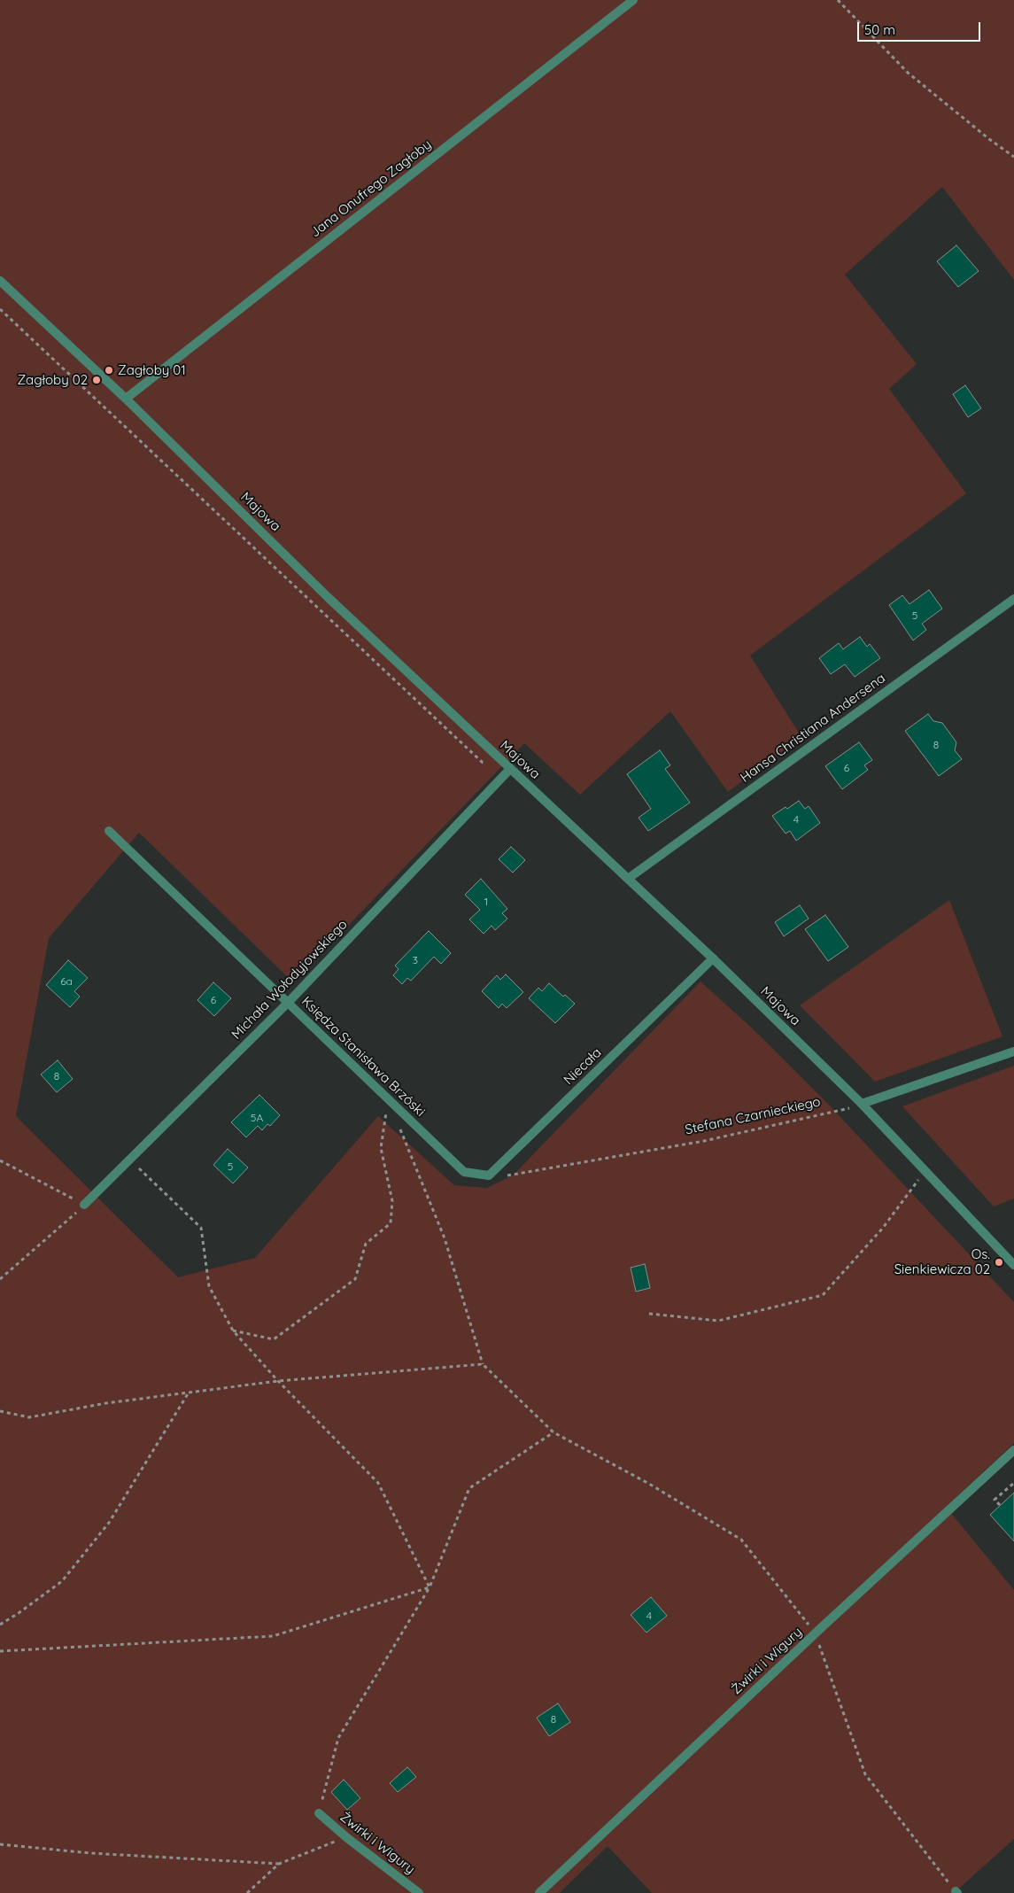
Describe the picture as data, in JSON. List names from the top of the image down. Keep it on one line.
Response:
{"streets":{"street":["Jana Onufrego Zagłoby","Majowa","Hansa Christiana Andersena","Michała Wołodyjowskiego","Księdza Stanisława Brzóski","Niecała","Żwirki i Wigury"],"path":["Stefana Czarnieckiego"]},"crossings":[["Jana Onufrego Zagłoby","Majowa"],["Majowa","Hansa Christiana Andersena"],["Majowa","Michała Wołodyjowskiego"],["Majowa","Niecała"],["Majowa","Stefana Czarnieckiego"],["Michała Wołodyjowskiego","Księdza Stanisława Brzóski"],["Księdza Stanisława Brzóski","Niecała"],["Księdza Stanisława Brzóski","Stefana Czarnieckiego"],["Niecała","Stefana Czarnieckiego"]],"places":["Zagłoby 01","Zagłoby 02","Os. Sienkiewicza 02"],"house_numbers":["5","8","6","4","1","3","6a","6","8","5A","5","4","8"],"scale_bar":"50 m"}
